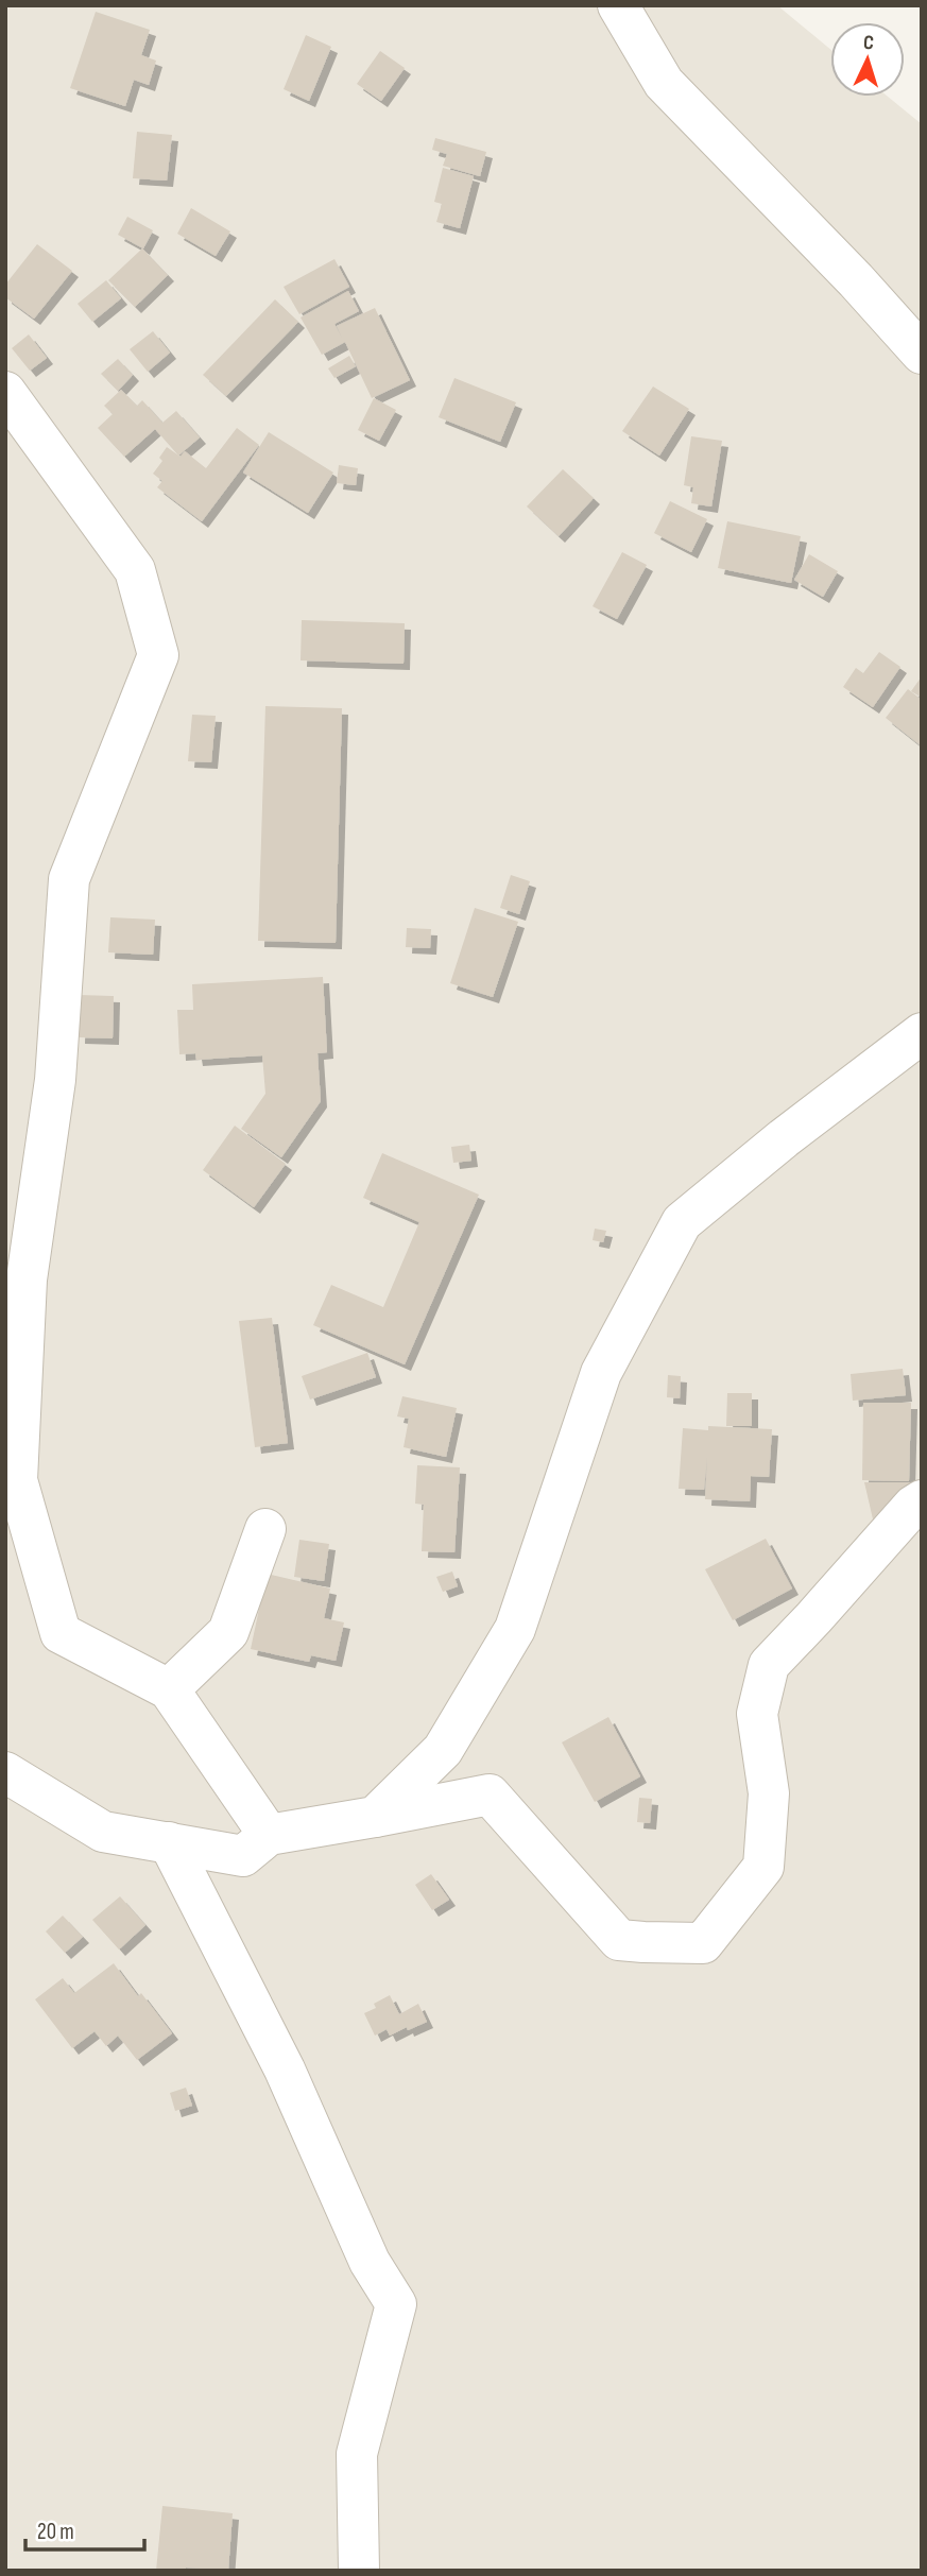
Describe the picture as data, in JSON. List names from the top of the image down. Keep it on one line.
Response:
{"scale_bar":"20 m","north":"top"}
